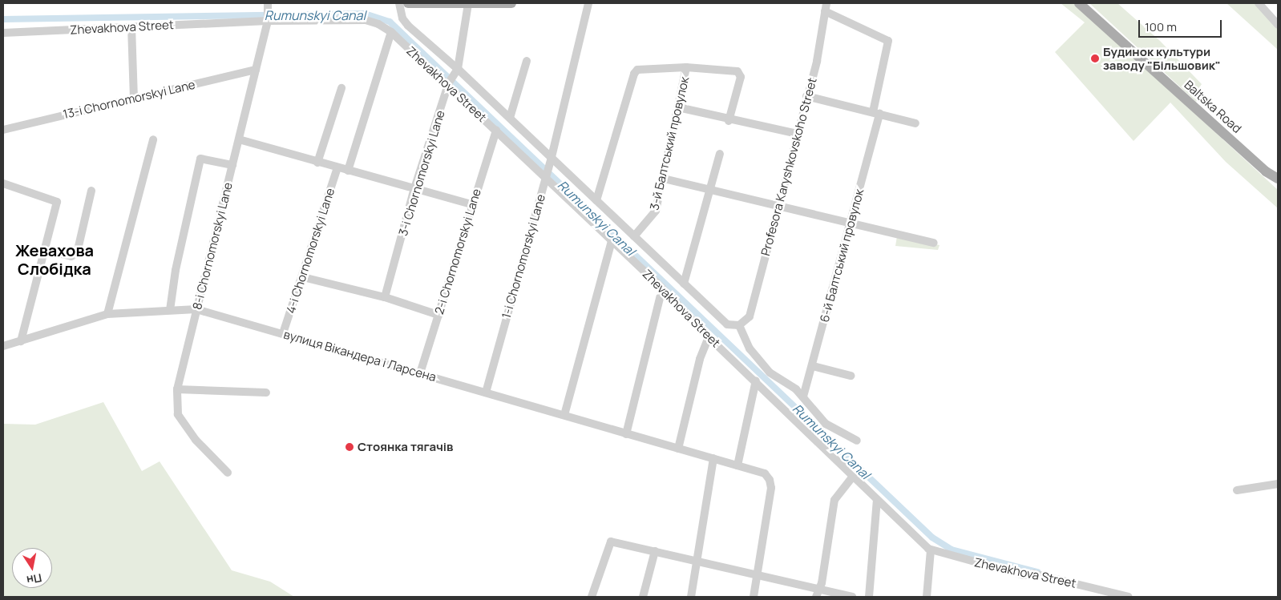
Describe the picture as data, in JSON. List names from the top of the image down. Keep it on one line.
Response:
{"streets":{"main road":["Baltska Road"],"street":["Zhevakhova Street","13-i Chornomorskyi Lane","3-й Балтський провулок","Profesora Karyshkovskoho Street","3-i Chornomorskyi Lane","8-i Chornomorskyi Lane","4-i Chornomorskyi Lane","2-i Chornomorskyi Lane","6-й Балтський провулок","1-i Chornomorskyi Lane","вулиця Вікандера і Ларсена"]},"crossings":[["Zhevakhova Street","3-й Балтський провулок"],["Zhevakhova Street","Profesora Karyshkovskoho Street"],["Zhevakhova Street","3-i Chornomorskyi Lane"],["Zhevakhova Street","8-i Chornomorskyi Lane"],["Zhevakhova Street","2-i Chornomorskyi Lane"],["Zhevakhova Street","1-i Chornomorskyi Lane"],["13-i Chornomorskyi Lane","8-i Chornomorskyi Lane"],["Profesora Karyshkovskoho Street","6-й Балтський провулок"],["8-i Chornomorskyi Lane","вулиця Вікандера і Ларсена"],["4-i Chornomorskyi Lane","вулиця Вікандера і Ларсена"],["2-i Chornomorskyi Lane","вулиця Вікандера і Ларсена"],["1-i Chornomorskyi Lane","вулиця Вікандера і Ларсена"]],"districts":["Жевахова Слобідка"],"water":["Rumunskyi Canal"],"places":["Будинок культури заводу \"Більшовик\"","Стоянка тягачів"],"scale_bar":"100 m","north":"bottom"}
